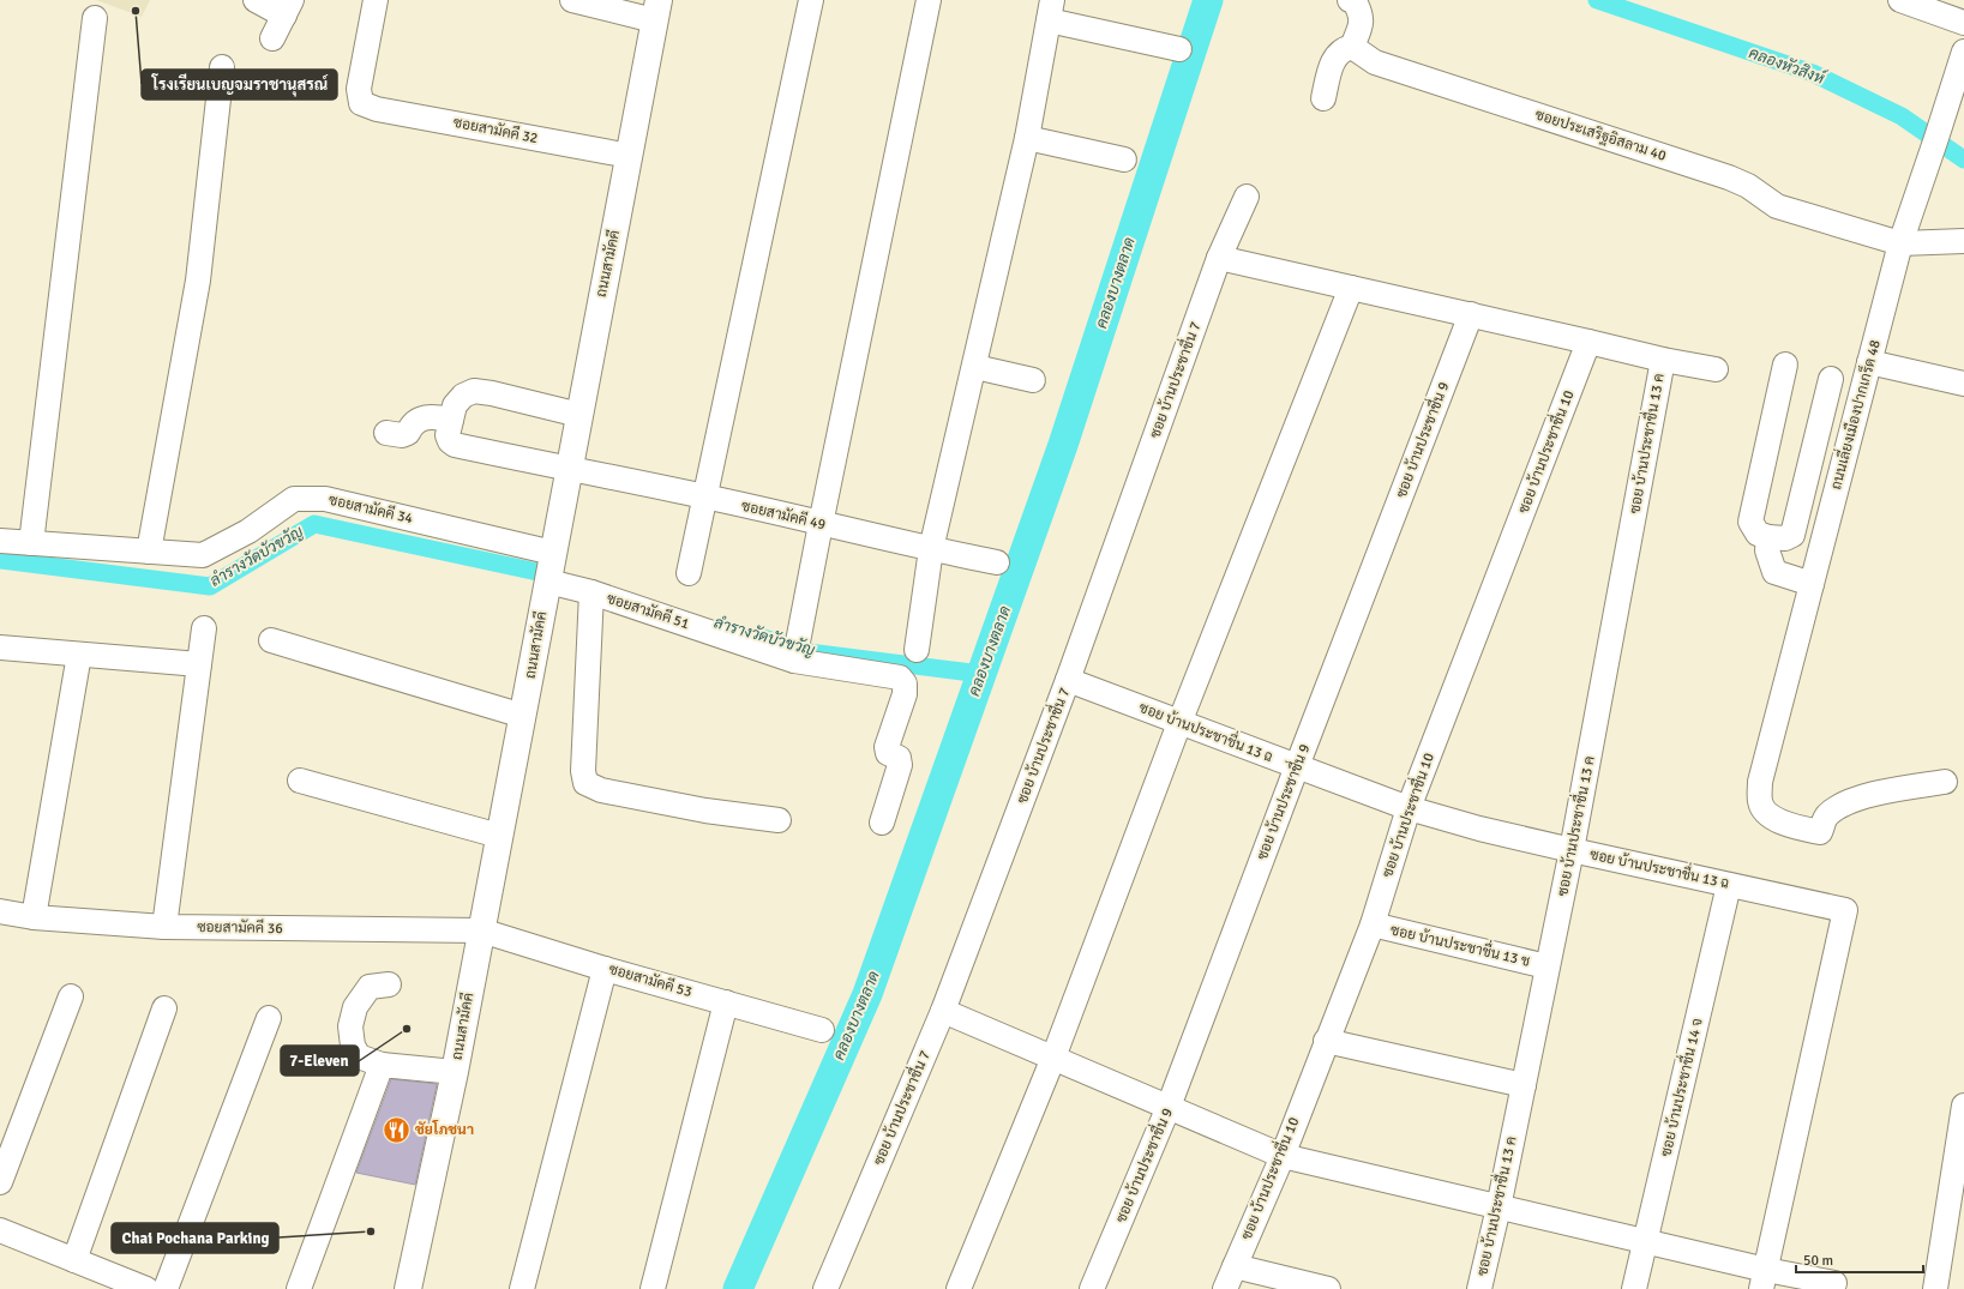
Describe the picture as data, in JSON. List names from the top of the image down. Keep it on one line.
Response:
{"streets":{"main road":["ถนนสามัคคี"],"street":["ซอยสามัคคี 32","ซอยประเสริฐอิสลาม 40","ซอย บ้านประชาชื่น 7","ถนนเลี่ยงเมืองปากเกร็ด 48","ซอย บ้านประชาชื่น 9","ซอย บ้านประชาชื่น 13 ค","ซอย บ้านประชาชื่น 10","ซอยสามัคคี 34","ซอยสามัคคี 49","ซอยสามัคคี 51","ซอย บ้านประชาชื่น 13 ฉ","ซอยสามัคคี 36","ซอย บ้านประชาชื่น 13 ช","ซอยสามัคคี 53","ซอย บ้านประชาชื่น 14 จ"]},"crossings":[["ซอยสามัคคี 32","ถนนสามัคคี"],["ซอยประเสริฐอิสลาม 40","ถนนเลี่ยงเมืองปากเกร็ด 48"],["ถนนสามัคคี","ซอยสามัคคี 34"],["ถนนสามัคคี","ซอยสามัคคี 49"],["ถนนสามัคคี","ซอยสามัคคี 51"],["ถนนสามัคคี","ซอยสามัคคี 36"],["ถนนสามัคคี","ซอยสามัคคี 53"],["ซอย บ้านประชาชื่น 7","ซอย บ้านประชาชื่น 13 ฉ"],["ซอย บ้านประชาชื่น 9","ซอย บ้านประชาชื่น 13 ฉ"],["ซอย บ้านประชาชื่น 13 ค","ซอย บ้านประชาชื่น 13 ฉ"],["ซอย บ้านประชาชื่น 13 ค","ซอย บ้านประชาชื่น 13 ช"],["ซอย บ้านประชาชื่น 10","ซอย บ้านประชาชื่น 13 ฉ"],["ซอย บ้านประชาชื่น 10","ซอย บ้านประชาชื่น 13 ช"],["ซอย บ้านประชาชื่น 13 ฉ","ซอย บ้านประชาชื่น 14 จ"],["ซอยสามัคคี 36","ซอยสามัคคี 53"]],"water":["คลองหัวสิงห์","คลองบางตลาด","ลำรางวัดบัวขวัญ"],"places":{"other":["โรงเรียนเบญจมราชานุสรณ์","7-Eleven","Chai Pochana Parking"],"restaurant":["ชัยโภชนา"]},"scale_bar":"50 m"}
